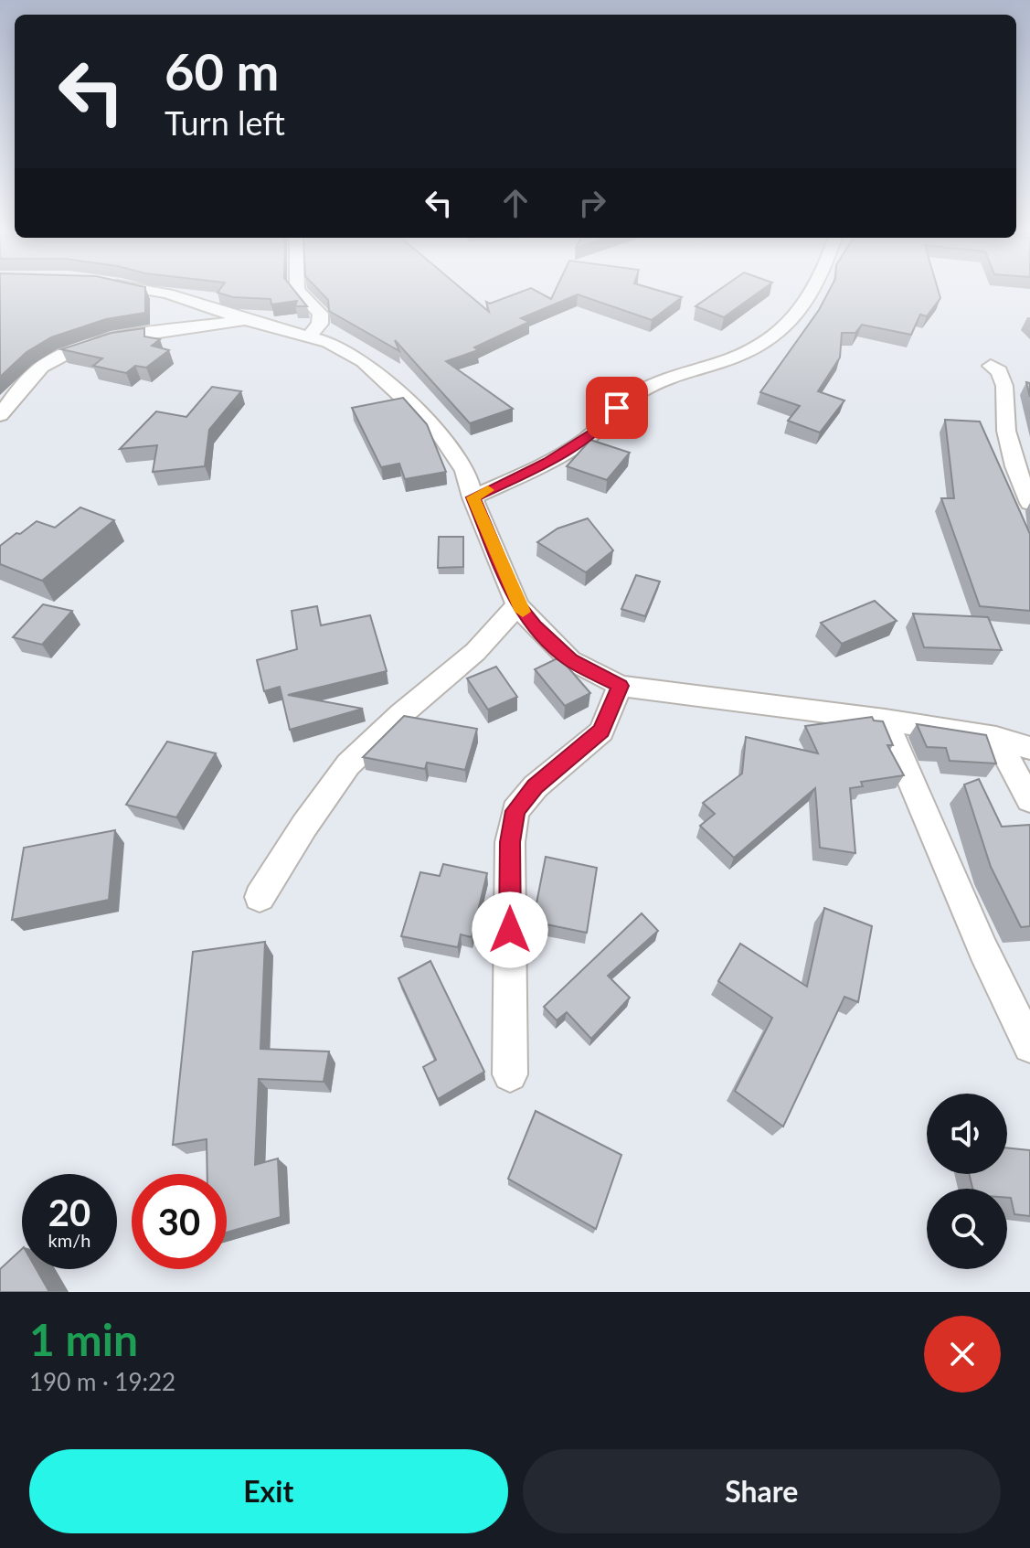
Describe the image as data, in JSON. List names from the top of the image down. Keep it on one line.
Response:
{"page":{"turn":["60 m","Turn left"],"speed":"20 km/h","limit":"30","heading":["1 min","190 m · 19:22"],"buttons":["Exit","Share"]}}
